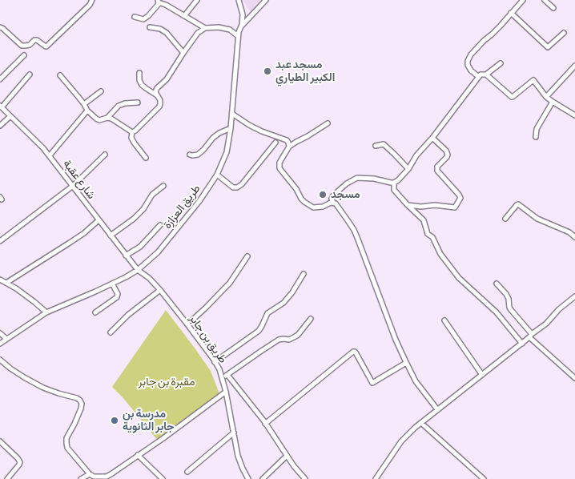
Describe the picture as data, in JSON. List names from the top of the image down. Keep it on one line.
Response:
{"streets":{"street":["شارع عقبة","طريق العزازة","طريق بن جابر"]},"crossings":[["شارع عقبة","طريق العزازة"],["شارع عقبة","طريق بن جابر"],["طريق العزازة","طريق بن جابر"]],"parks":["مقبرة بن جابر"],"places":["مسجد عبد الكبير الطياري","مسجد","مدرسة بن جابر الثانوية"]}
